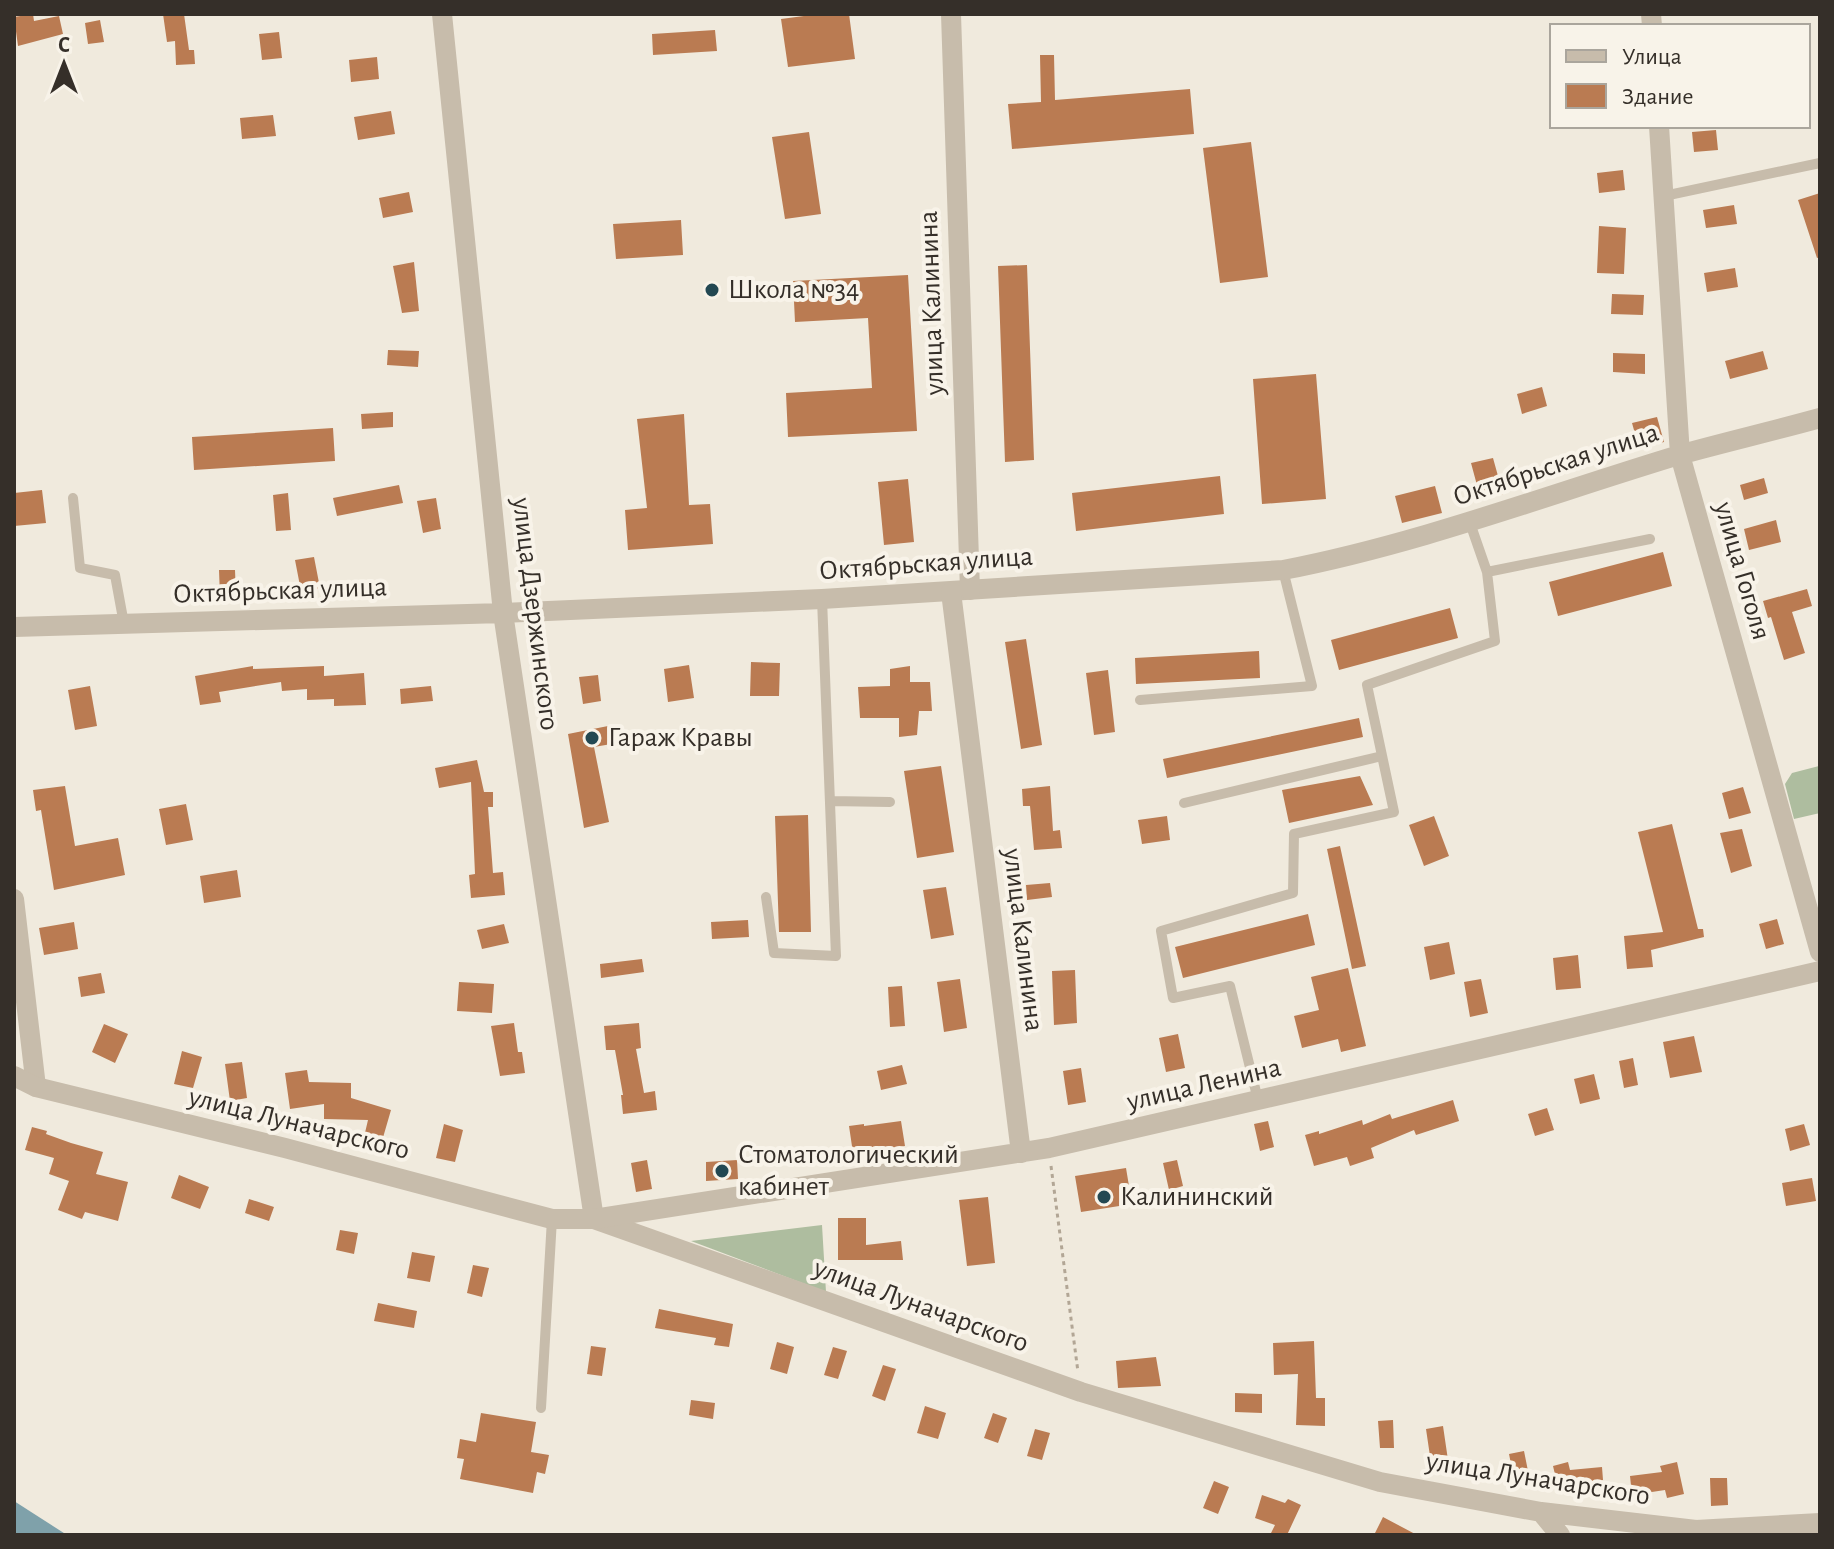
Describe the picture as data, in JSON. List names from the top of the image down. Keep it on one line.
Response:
{"streets":{"street":["улица Калинина","Октябрьская улица","улица Гоголя","улица Дзержинского","улица Ленина","улица Луначарского"]},"crossings":[["улица Калинина","Октябрьская улица"],["улица Калинина","улица Ленина"],["Октябрьская улица","улица Гоголя"],["Октябрьская улица","улица Дзержинского"],["улица Дзержинского","улица Ленина"],["улица Дзержинского","улица Луначарского"],["улица Ленина","улица Луначарского"]],"places":["Школа №34","Гараж Кравы","Стоматологический кабинет","Калининский"],"legend":["Улица","Здание"],"north":"top"}
